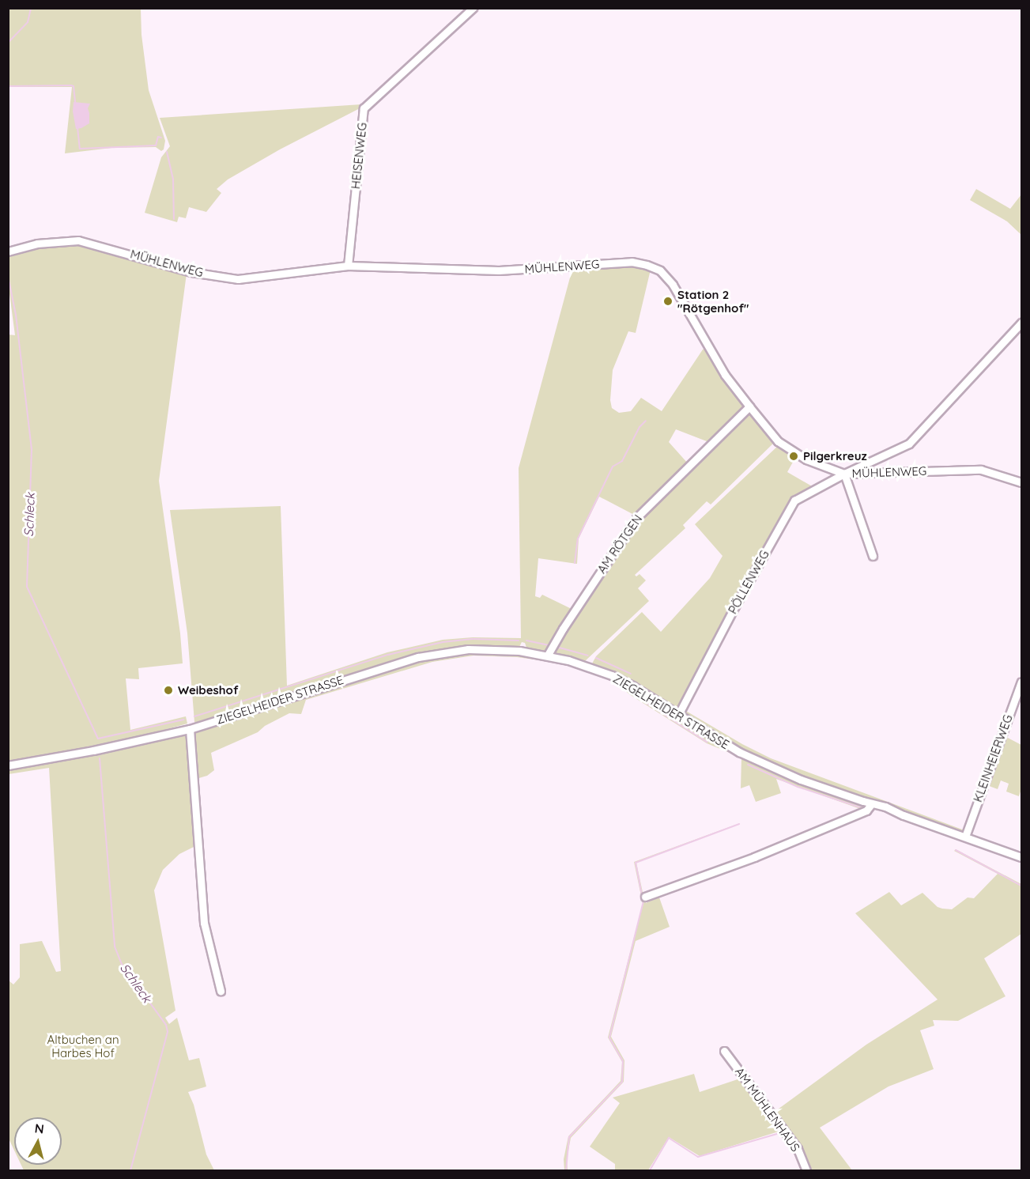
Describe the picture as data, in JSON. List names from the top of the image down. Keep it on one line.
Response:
{"streets":{"street":["HEISENWEG","MÜHLENWEG","AM RÖTGEN","PÖLLENWEG","ZIEGELHEIDER STRASSE","KLEINHEIERWEG","AM MÜHLENHAUS"]},"crossings":[["HEISENWEG","MÜHLENWEG"],["MÜHLENWEG","AM RÖTGEN"],["MÜHLENWEG","PÖLLENWEG"],["AM RÖTGEN","ZIEGELHEIDER STRASSE"],["PÖLLENWEG","ZIEGELHEIDER STRASSE"],["ZIEGELHEIDER STRASSE","KLEINHEIERWEG"]],"water":["Schleck"],"parks":["Altbuchen an Harbes Hof"],"places":["Station 2 \"Rötgenhof\"","Pilgerkreuz","Weibeshof"],"north":"top"}
